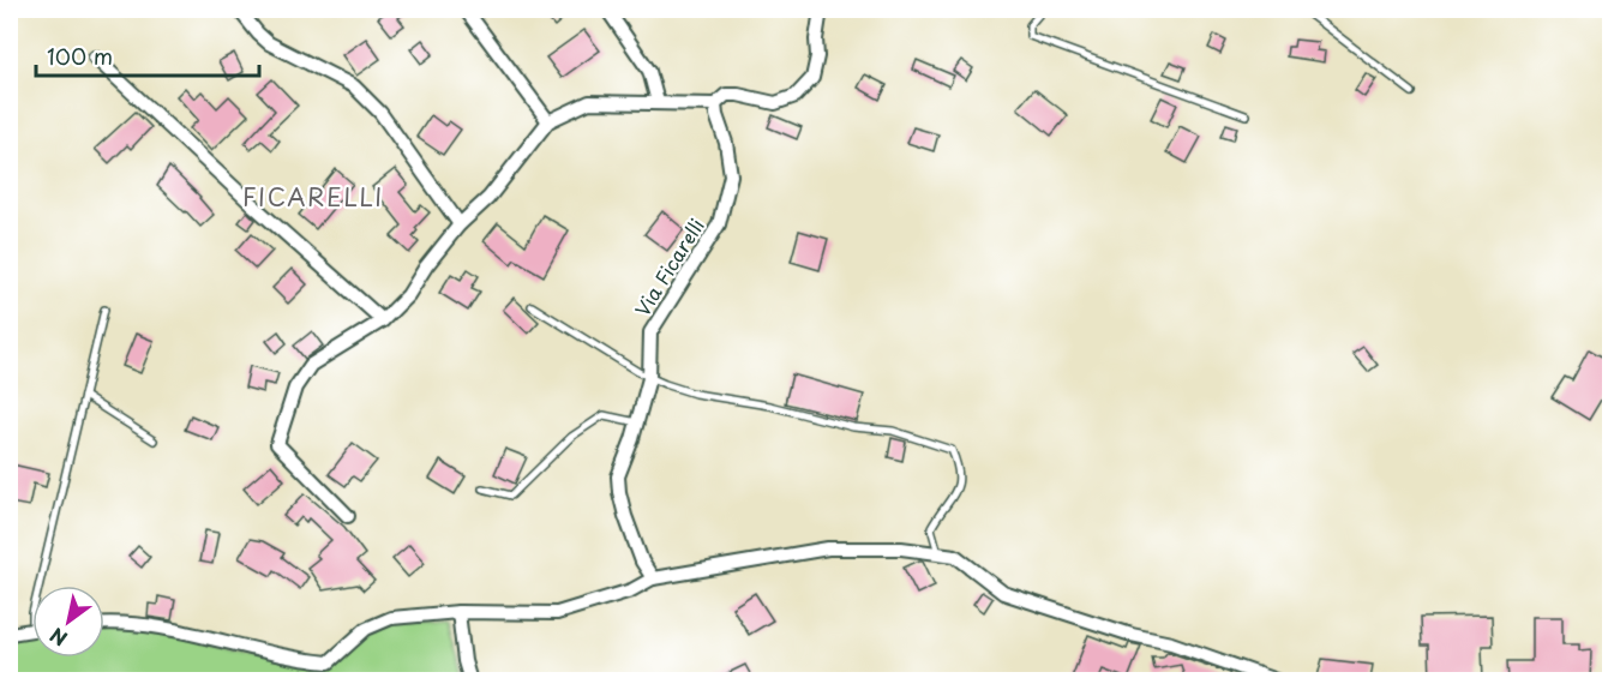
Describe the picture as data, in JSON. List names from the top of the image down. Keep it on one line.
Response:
{"streets":{"street":["Via Ficarelli"]},"districts":["FICARELLI"],"scale_bar":"100 m","north":"bottom left"}
